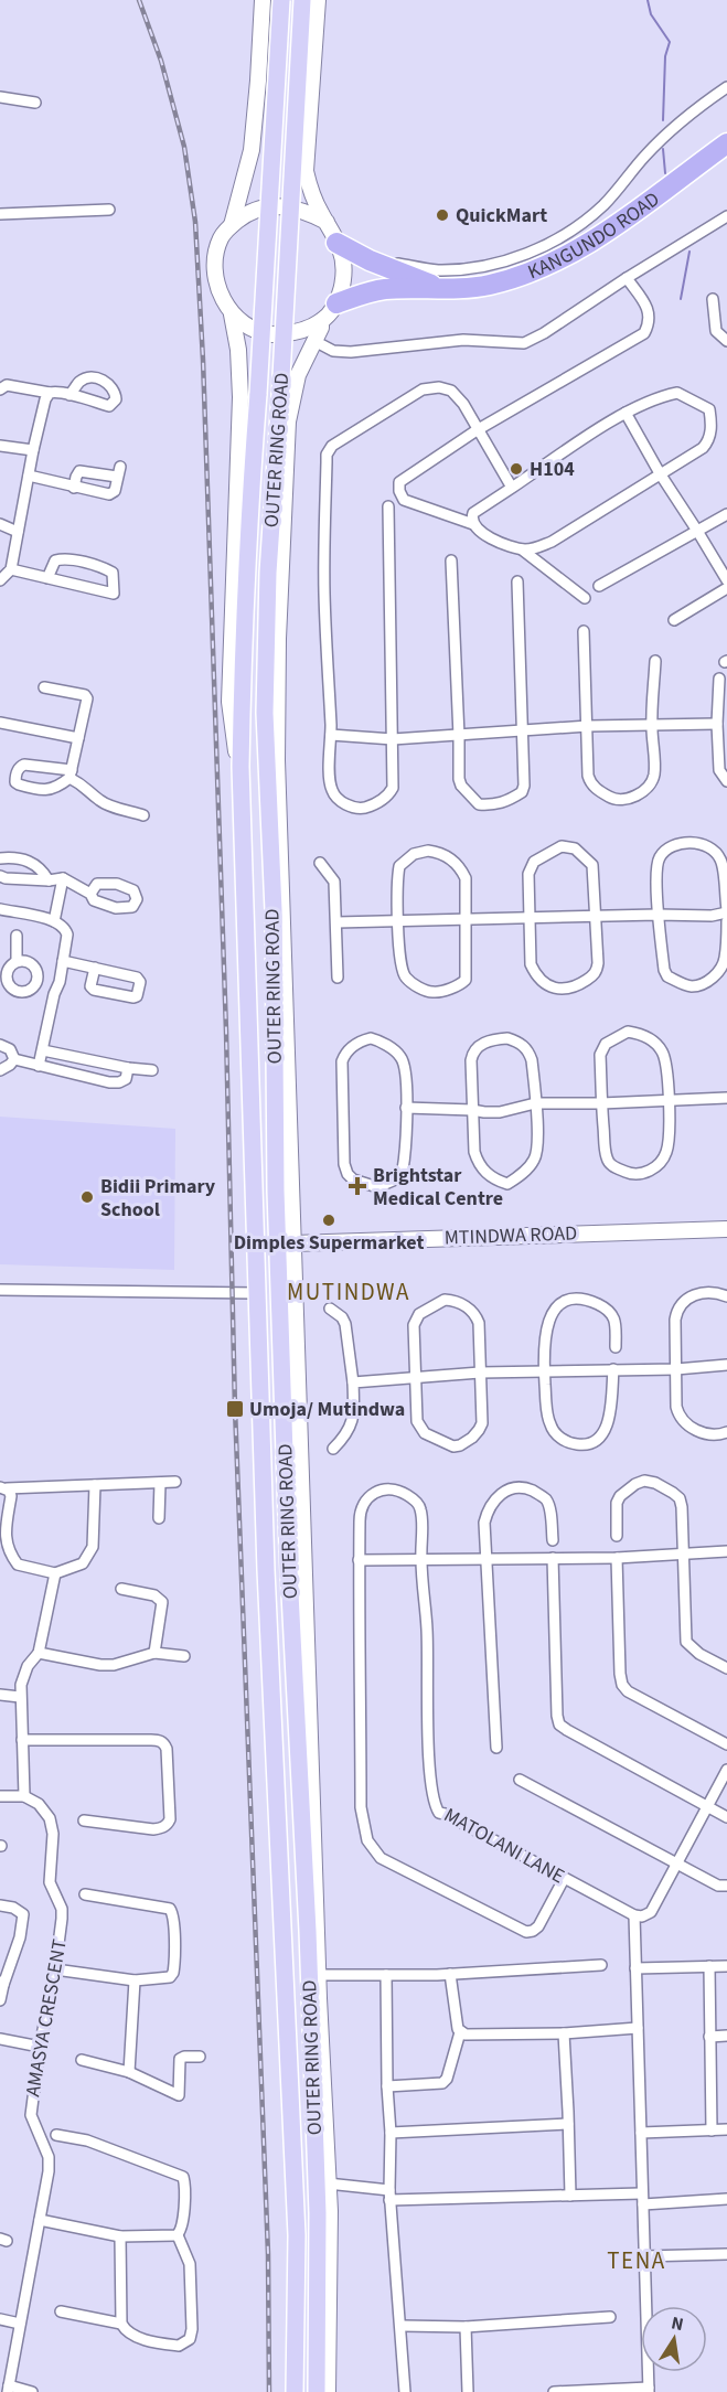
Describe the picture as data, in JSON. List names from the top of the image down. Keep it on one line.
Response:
{"streets":{"highway":["KANGUNDO ROAD"],"main road":["OUTER RING ROAD","MTINDWA ROAD"],"street":["MATOLANI LANE","AMASYA CRESCENT"]},"crossings":[["KANGUNDO ROAD","OUTER RING ROAD"],["OUTER RING ROAD","MTINDWA ROAD"]],"districts":["MUTINDWA","TENA"],"places":{"other":["QuickMart","H104","Bidii Primary School","Dimples Supermarket"],"health":["Brightstar Medical Centre"],"transit":["Umoja/ Mutindwa"]},"north":"top"}
